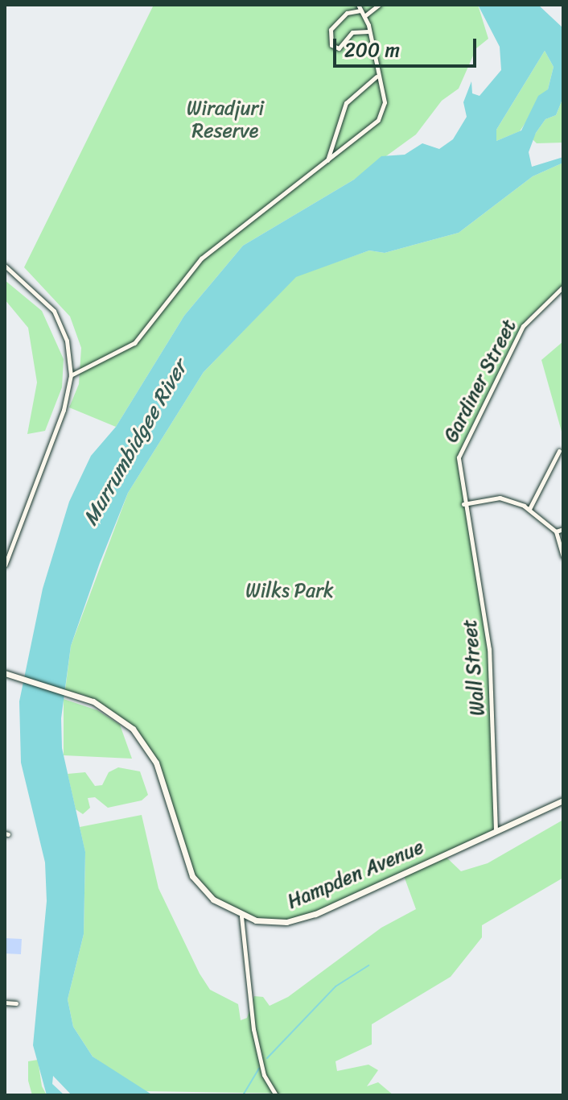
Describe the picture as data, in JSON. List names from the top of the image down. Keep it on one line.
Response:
{"streets":{"main road":["Hampden Avenue"],"street":["Gardiner Street","Wall Street"]},"crossings":[["Gardiner Street","Wall Street"],["Wall Street","Hampden Avenue"]],"water":["Murrumbidgee River"],"parks":["Wiradjuri Reserve","Wilks Park"],"scale_bar":"200 m"}
